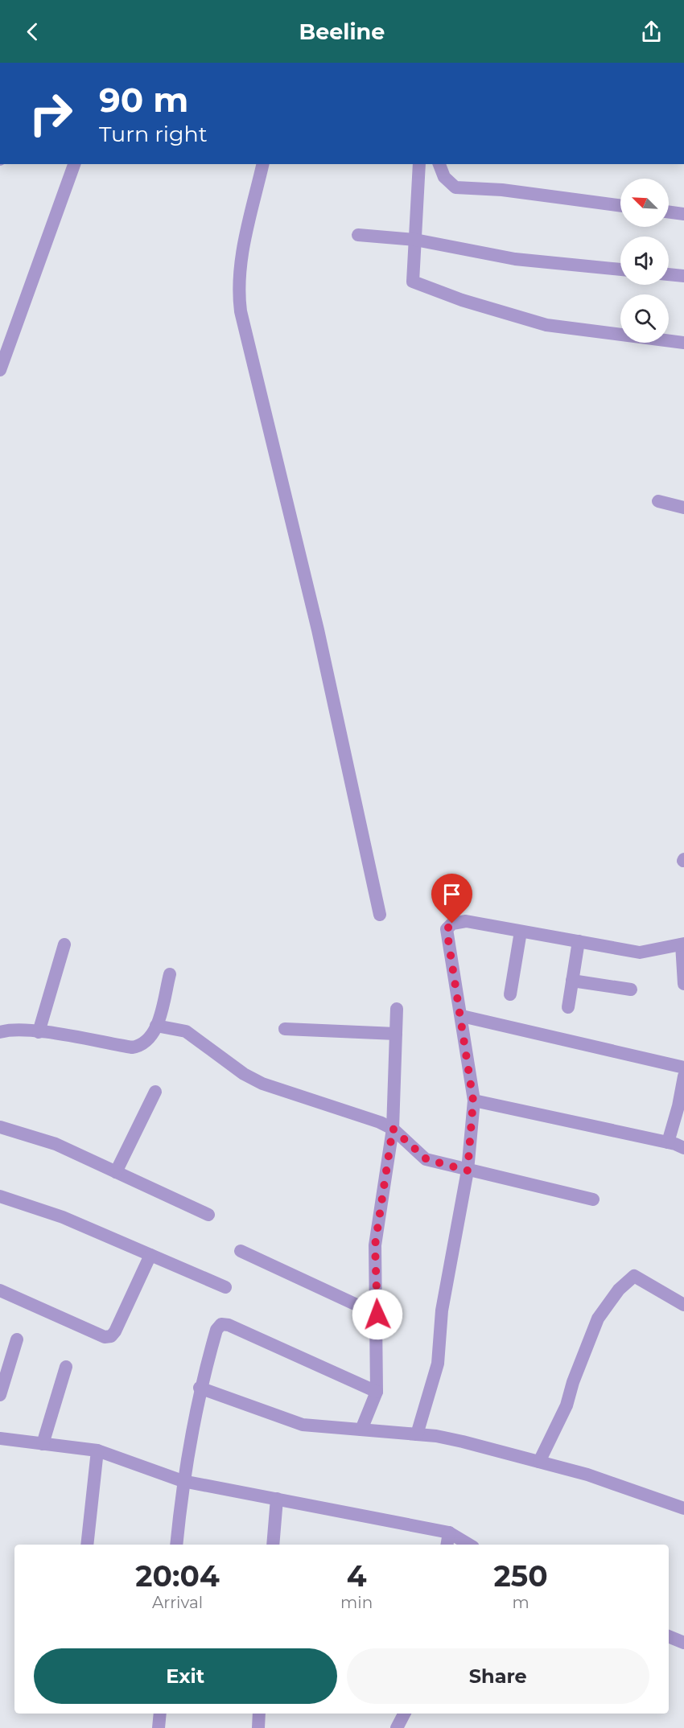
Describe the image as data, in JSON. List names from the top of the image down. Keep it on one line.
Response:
{"north":"top left","page":{"header":"Beeline","turn":["90 m","Turn right"],"eta":["20:04","Arrival","4","min","250","m"],"buttons":["Exit","Share"]}}
